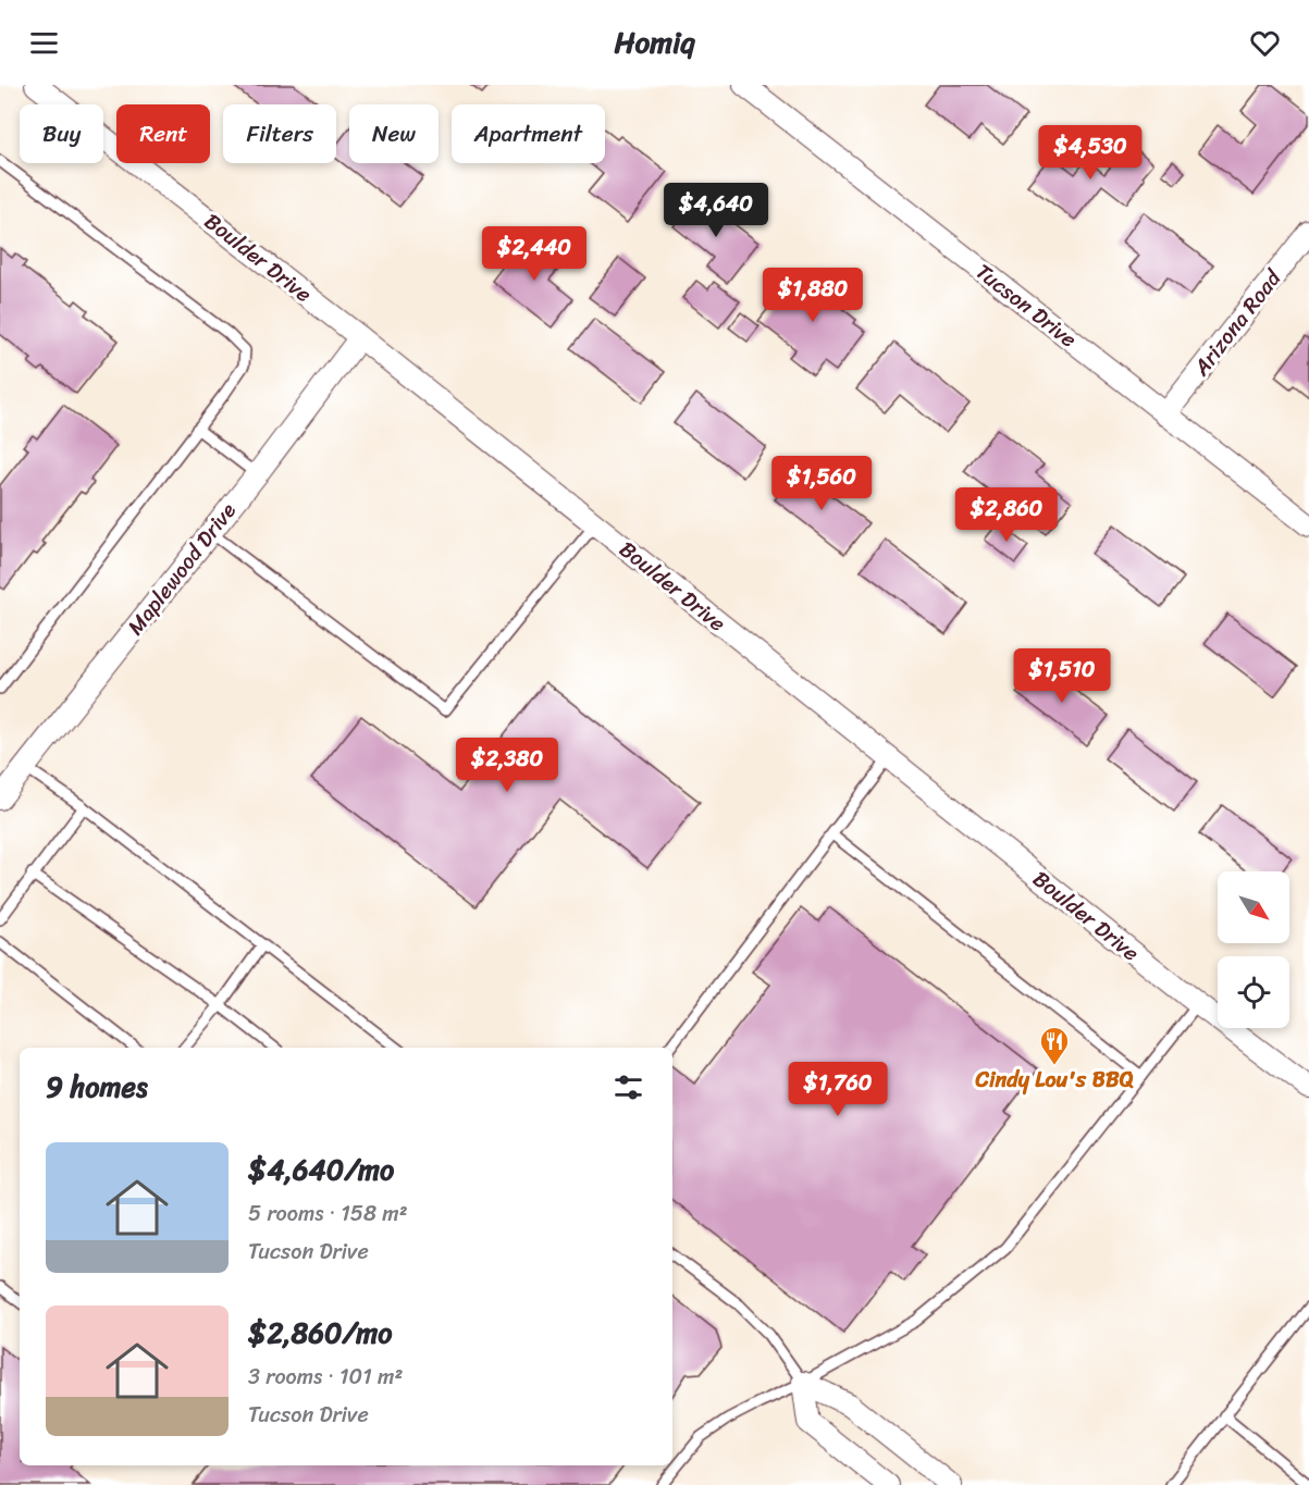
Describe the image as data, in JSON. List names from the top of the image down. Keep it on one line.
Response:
{"streets":{"street":["Boulder Drive","Tucson Drive","Arizona Road","Maplewood Drive"]},"crossings":[["Boulder Drive","Maplewood Drive"],["Tucson Drive","Arizona Road"]],"places":{"restaurant":["Cindy Lou's BBQ"]},"north":"bottom right","page":{"header":"Homiq","chip":["Buy","Rent","Filters","New","Apartment"],"price":["$4,530","$4,640","$2,440","$1,880","$1,560","$2,860","$1,510","$2,380","$1,760"],"heading":"9 homes","list":[{"name":"$4,640/mo","note":"5 rooms · 158 m² · Tucson Drive"},{"name":"$2,860/mo","note":"3 rooms · 101 m² · Tucson Drive"}]}}
